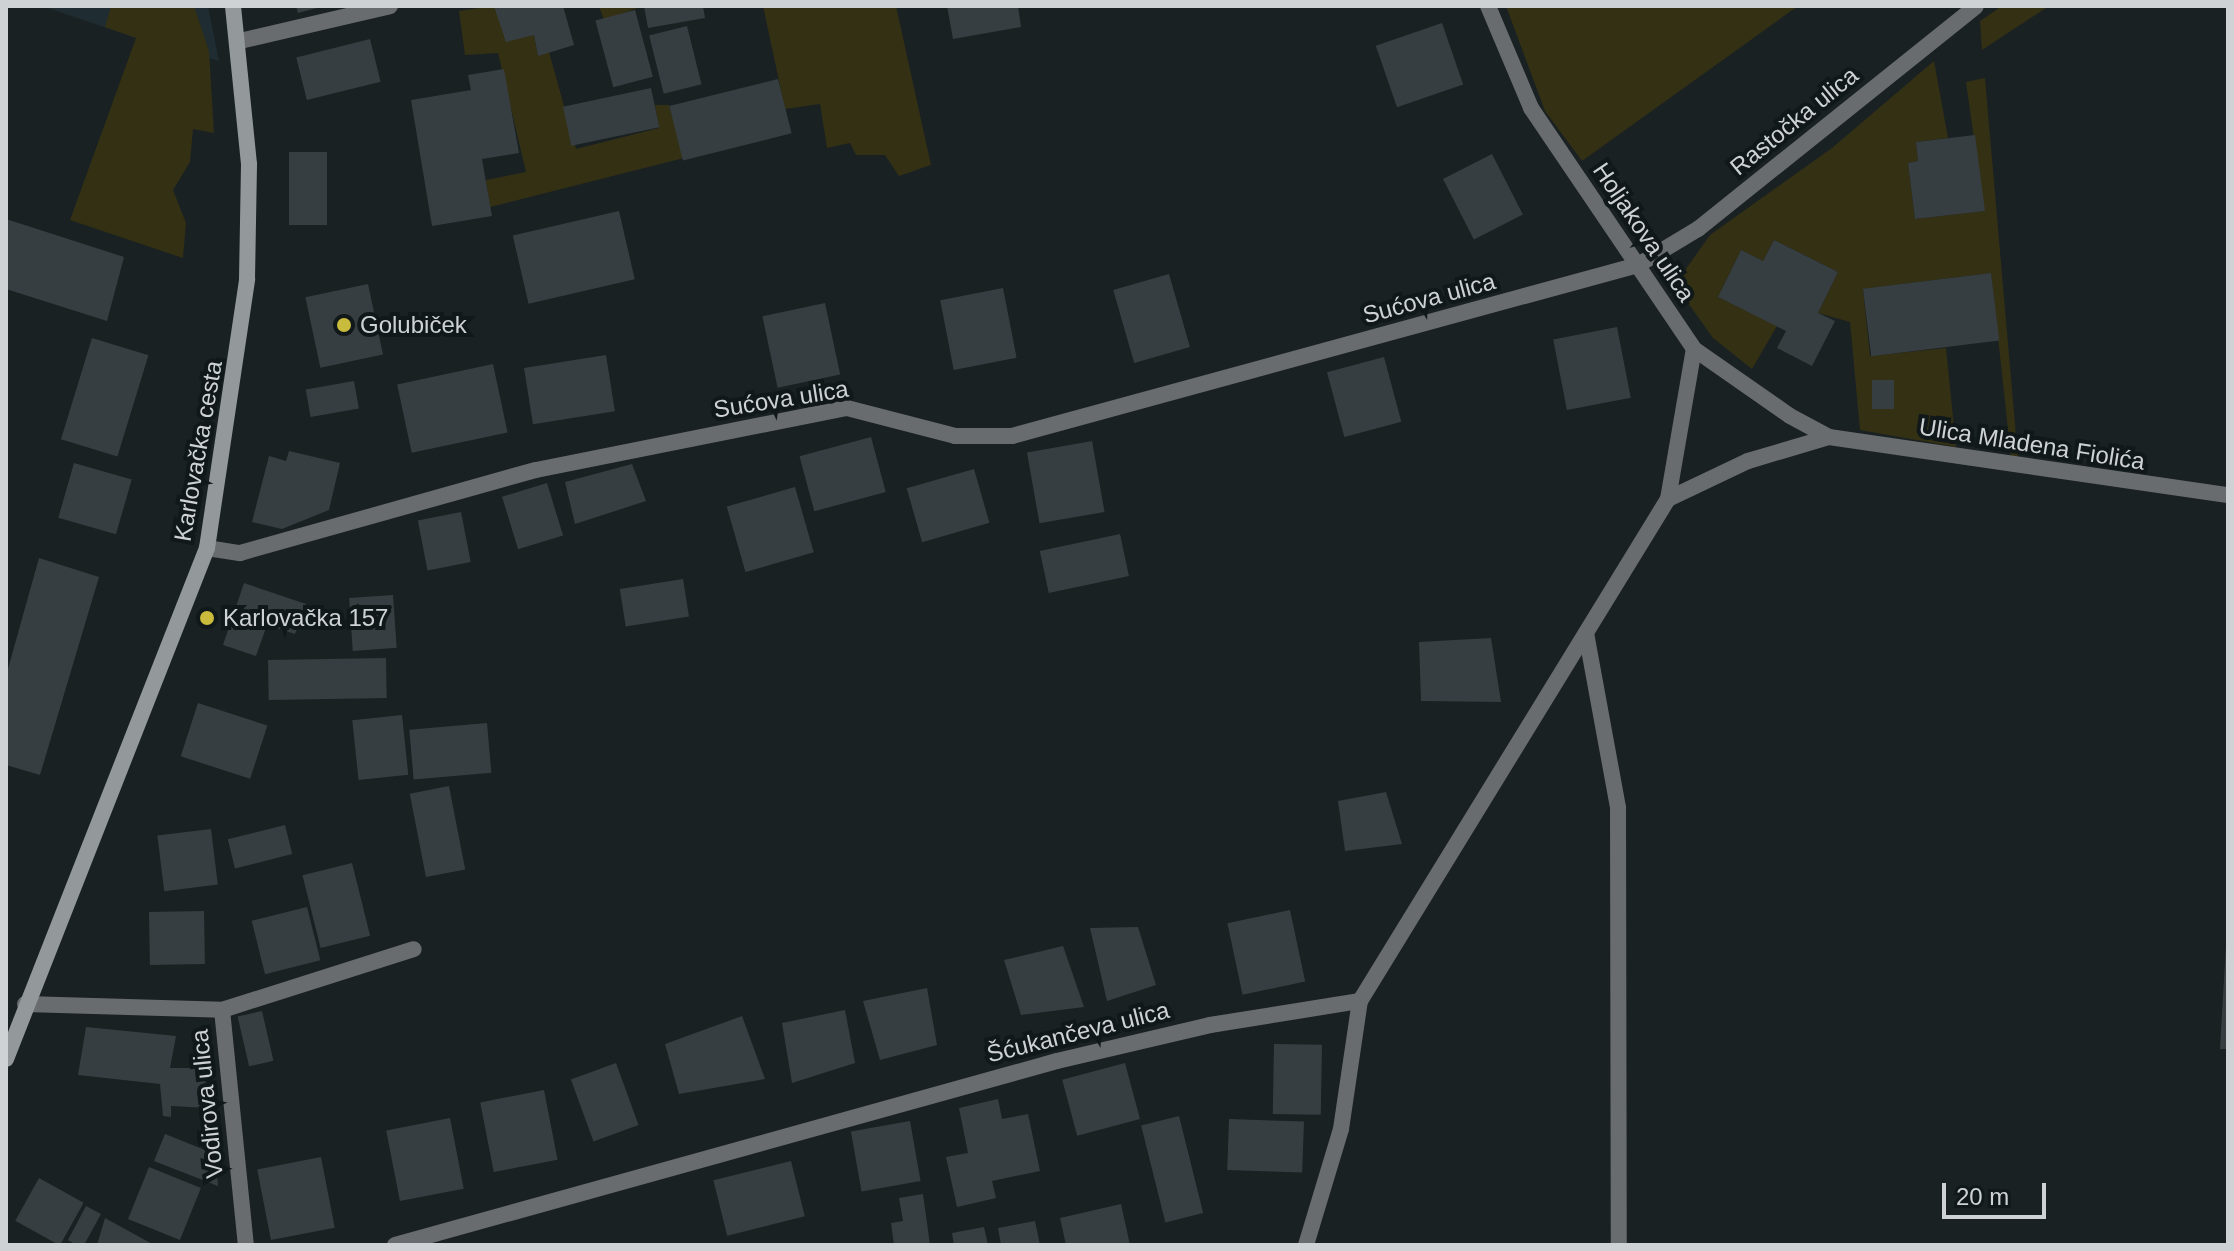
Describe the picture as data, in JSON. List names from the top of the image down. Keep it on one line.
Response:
{"streets":{"street":["Rastočka ulica","Holjakova ulica","Sućova ulica","Ulica Mladena Fiolića","Karlovačka cesta","Šćukančeva ulica","Vodirova ulica"]},"crossings":[["Rastočka ulica","Holjakova ulica"],["Rastočka ulica","Sućova ulica"],["Holjakova ulica","Sućova ulica"],["Holjakova ulica","Ulica Mladena Fiolića"],["Sućova ulica","Karlovačka cesta"],["Karlovačka cesta","Vodirova ulica"]],"places":["Golubiček","Karlovačka 157"],"scale_bar":"20 m"}
